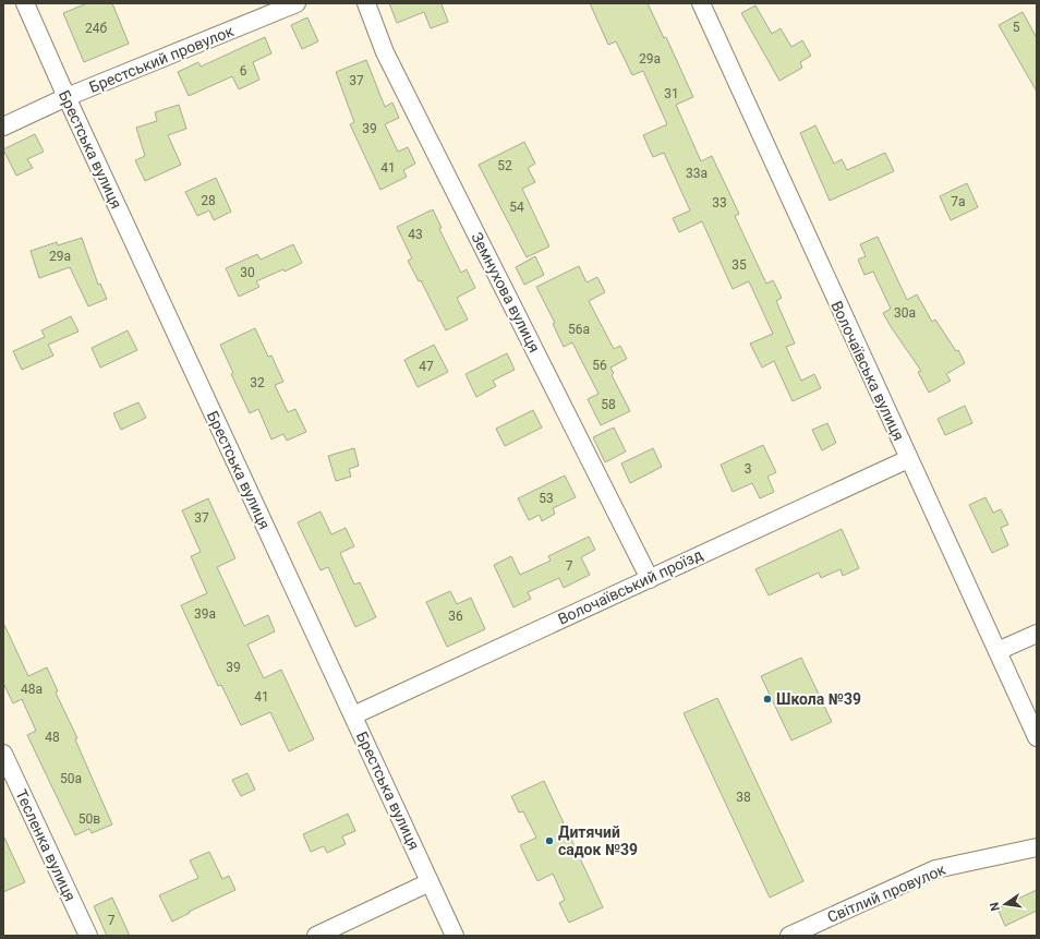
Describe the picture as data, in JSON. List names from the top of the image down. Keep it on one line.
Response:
{"streets":{"street":["Брестський провулок","Брестська вулиця","Земнухова вулиця","Волочаївська вулиця","Волочаївський проїзд","Тесленка вулиця","Світлий провулок"]},"crossings":[["Брестський провулок","Брестська вулиця"],["Брестська вулиця","Волочаївський проїзд"],["Земнухова вулиця","Волочаївський проїзд"],["Волочаївська вулиця","Волочаївський проїзд"]],"places":["Школа №39","Дитячий садок №39"],"house_numbers":["5","24б","29а","6","37","31","39","52","41","33а","28","7а","33","54","43","29а","35","30","30а","56а","56","47","32","58","3","53","37","7","39а","36","39","48а","41","48","50а","38","50в","7"],"north":"left"}
